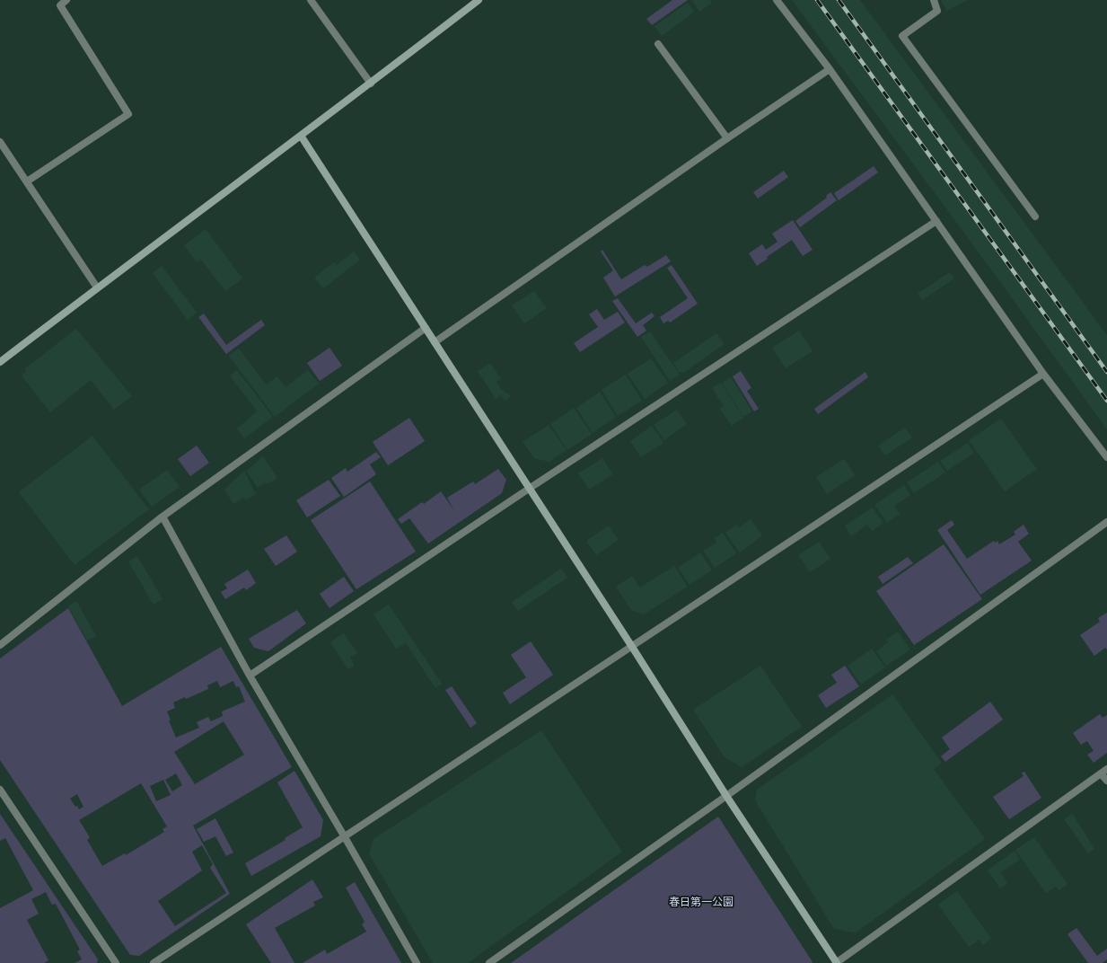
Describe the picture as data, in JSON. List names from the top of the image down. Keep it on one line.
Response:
{"parks":["春日第一公園"]}
